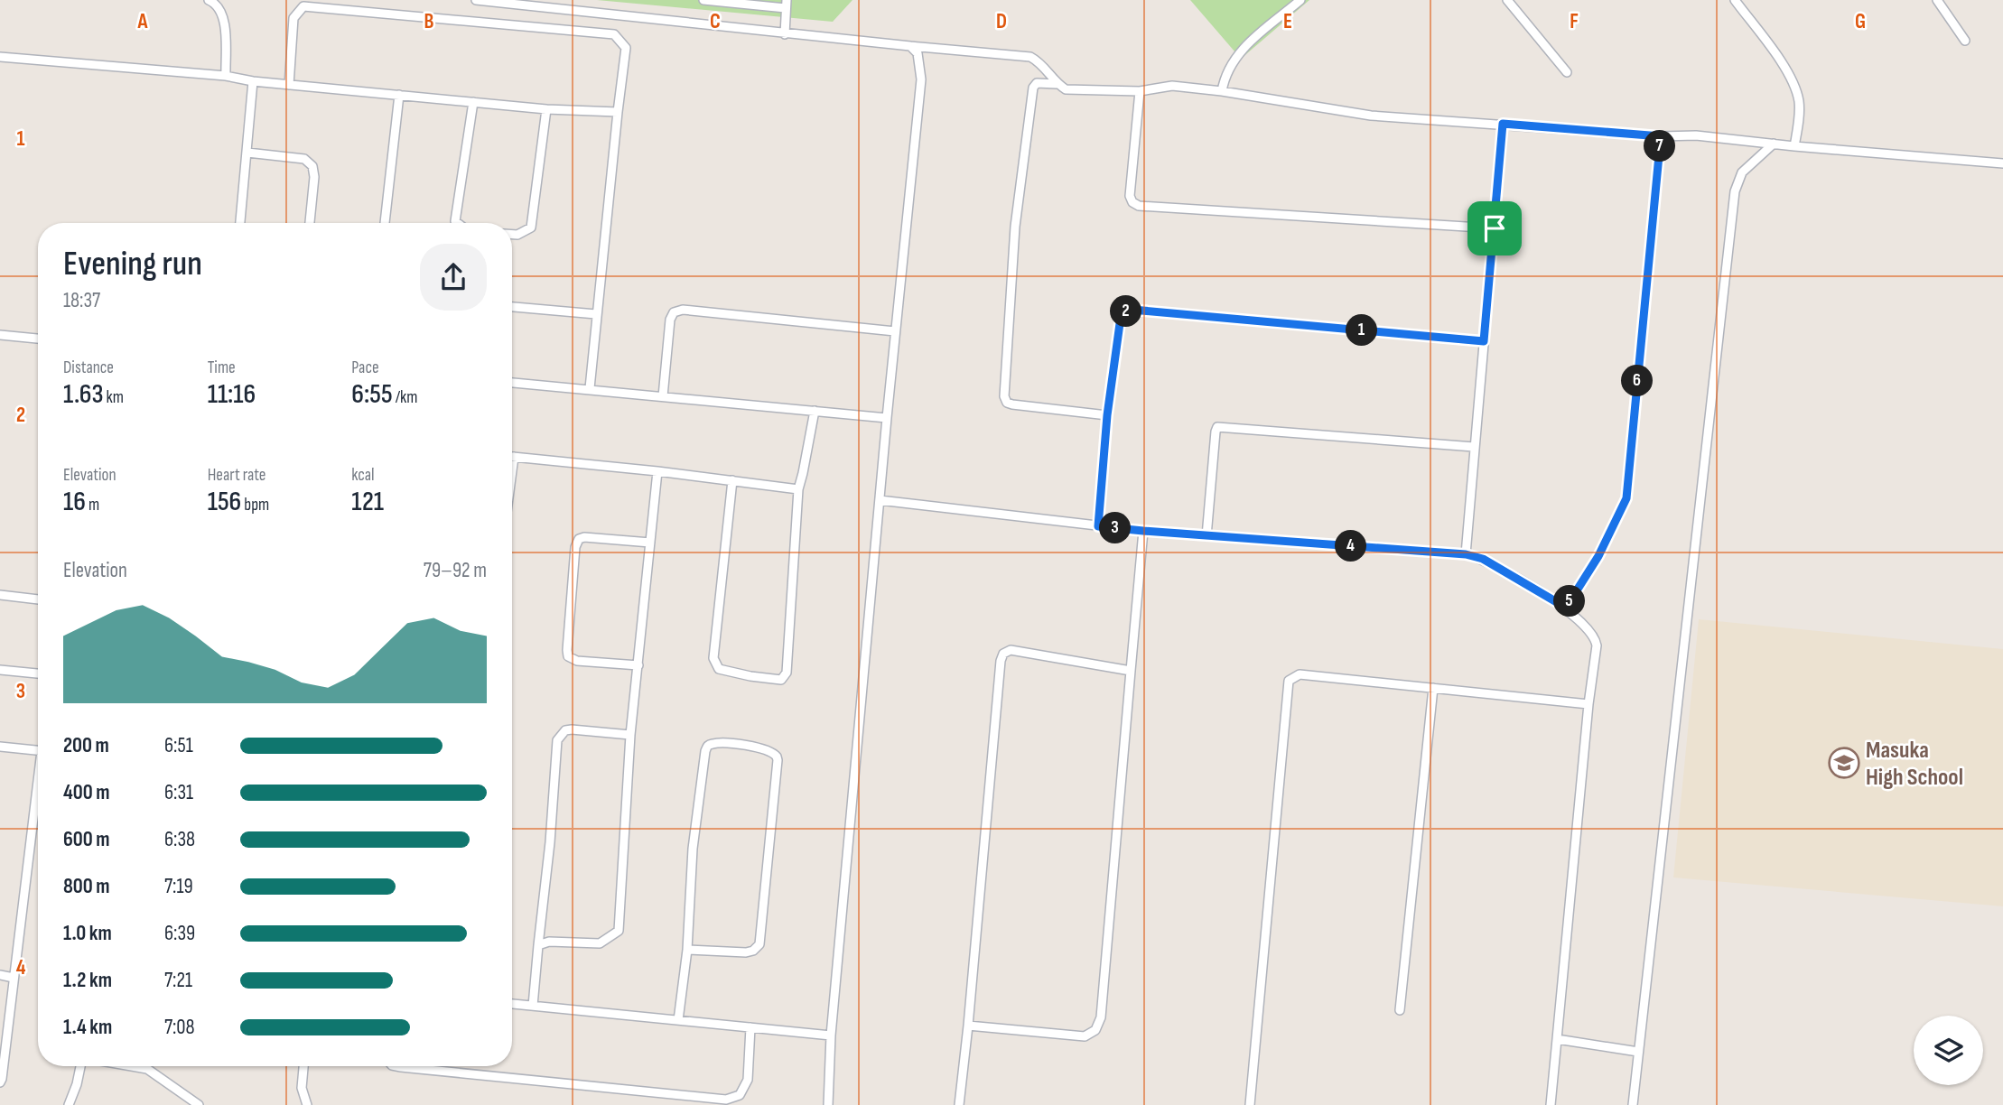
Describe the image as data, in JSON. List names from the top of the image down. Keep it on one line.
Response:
{"places":{"school or university":["Masuka High School"]},"page":{"pins":["7","2","1","6","3","4","5"],"heading":["Evening run","18:37"],"stats":[["Distance","1.63 km"],["Time","11:16"],["Pace","6:55 /km"],["Elevation","16 m"],["Heart rate","156 bpm"],["kcal","121"]],"chart":["Elevation","79–92 m"],"list":[{"name":"200 m","note":"6:51"},{"name":"400 m","note":"6:31"},{"name":"600 m","note":"6:38"},{"name":"800 m","note":"7:19"},{"name":"1.0 km","note":"6:39"},{"name":"1.2 km","note":"7:21"},{"name":"1.4 km","note":"7:08"}]},"grid":{"columns":["A","B","C","D","E","F","G"],"rows":["1","2","3","4"]}}
